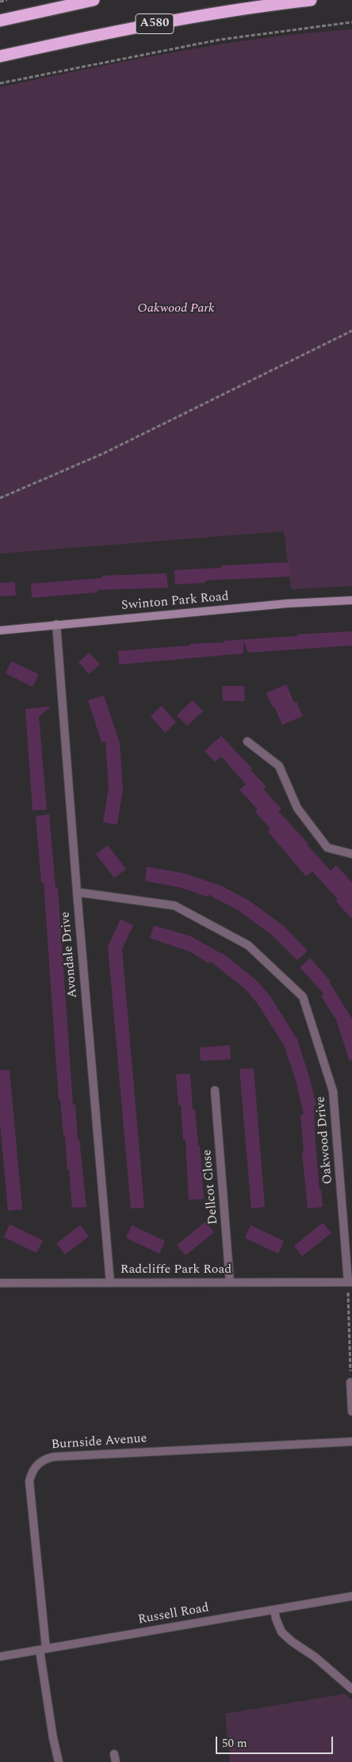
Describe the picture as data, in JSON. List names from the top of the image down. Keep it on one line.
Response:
{"streets":{"highway":["A580"],"street":["Swinton Park Road","Avondale Drive","Oakwood Drive","Dellcot Close","Radcliffe Park Road","Burnside Avenue","Russell Road"]},"crossings":[["Swinton Park Road","Avondale Drive"],["Avondale Drive","Oakwood Drive"],["Avondale Drive","Radcliffe Park Road"],["Oakwood Drive","Radcliffe Park Road"],["Dellcot Close","Radcliffe Park Road"],["Burnside Avenue","Russell Road"]],"parks":["Oakwood Park"],"scale_bar":"50 m"}
